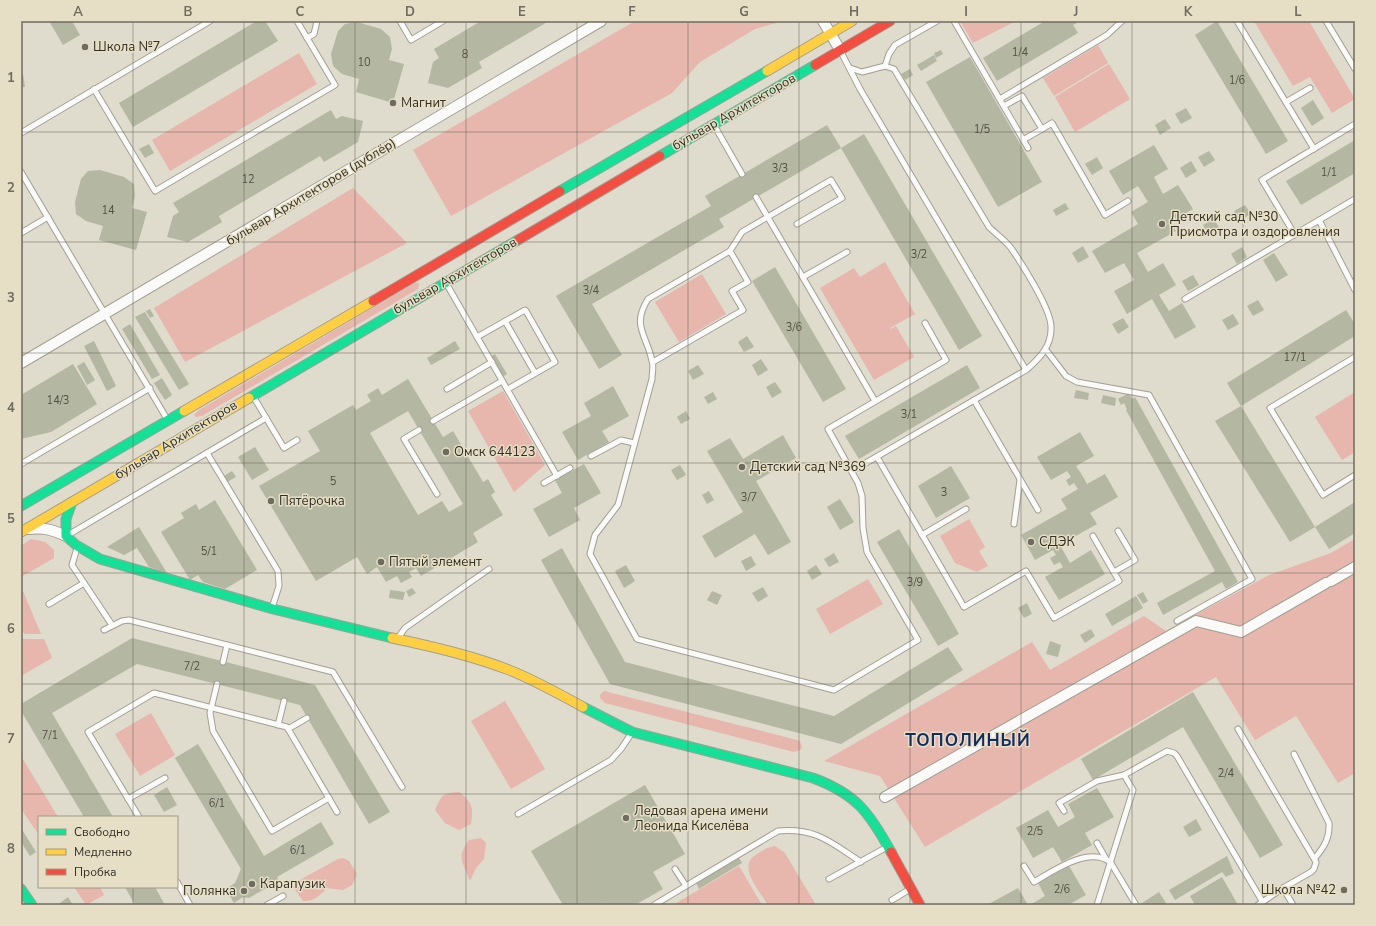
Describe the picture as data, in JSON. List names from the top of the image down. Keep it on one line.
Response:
{"streets":{"main road":["бульвар Архитекторов"],"street":["бульвар Архитекторов (дублёр)"]},"districts":["ТОПОЛИНЫЙ"],"places":["Школа №7","Магнит","Детский сад №30 Присмотра и оздоровления","Омск 644123","Детский сад №369","Пятёрочка","СДЭК","Пятый элемент","Ледовая арена имени Леонида Киселёва","Карапузик","Школа №42","Полянка"],"house_numbers":["1/4","8","10","1/6","1/5","3/3","1/1","12","14","3/2","3/4","3/6","17/1","14/3","3/1","5","3","3/7","5/1","3/9","7/2","7/1","2/4","6/1","2/5","6/1","2/6"],"legend":["Свободно","Медленно","Пробка"],"grid":{"columns":["A","B","C","D","E","F","G","H","I","J","K","L"],"rows":["1","2","3","4","5","6","7","8"]}}
